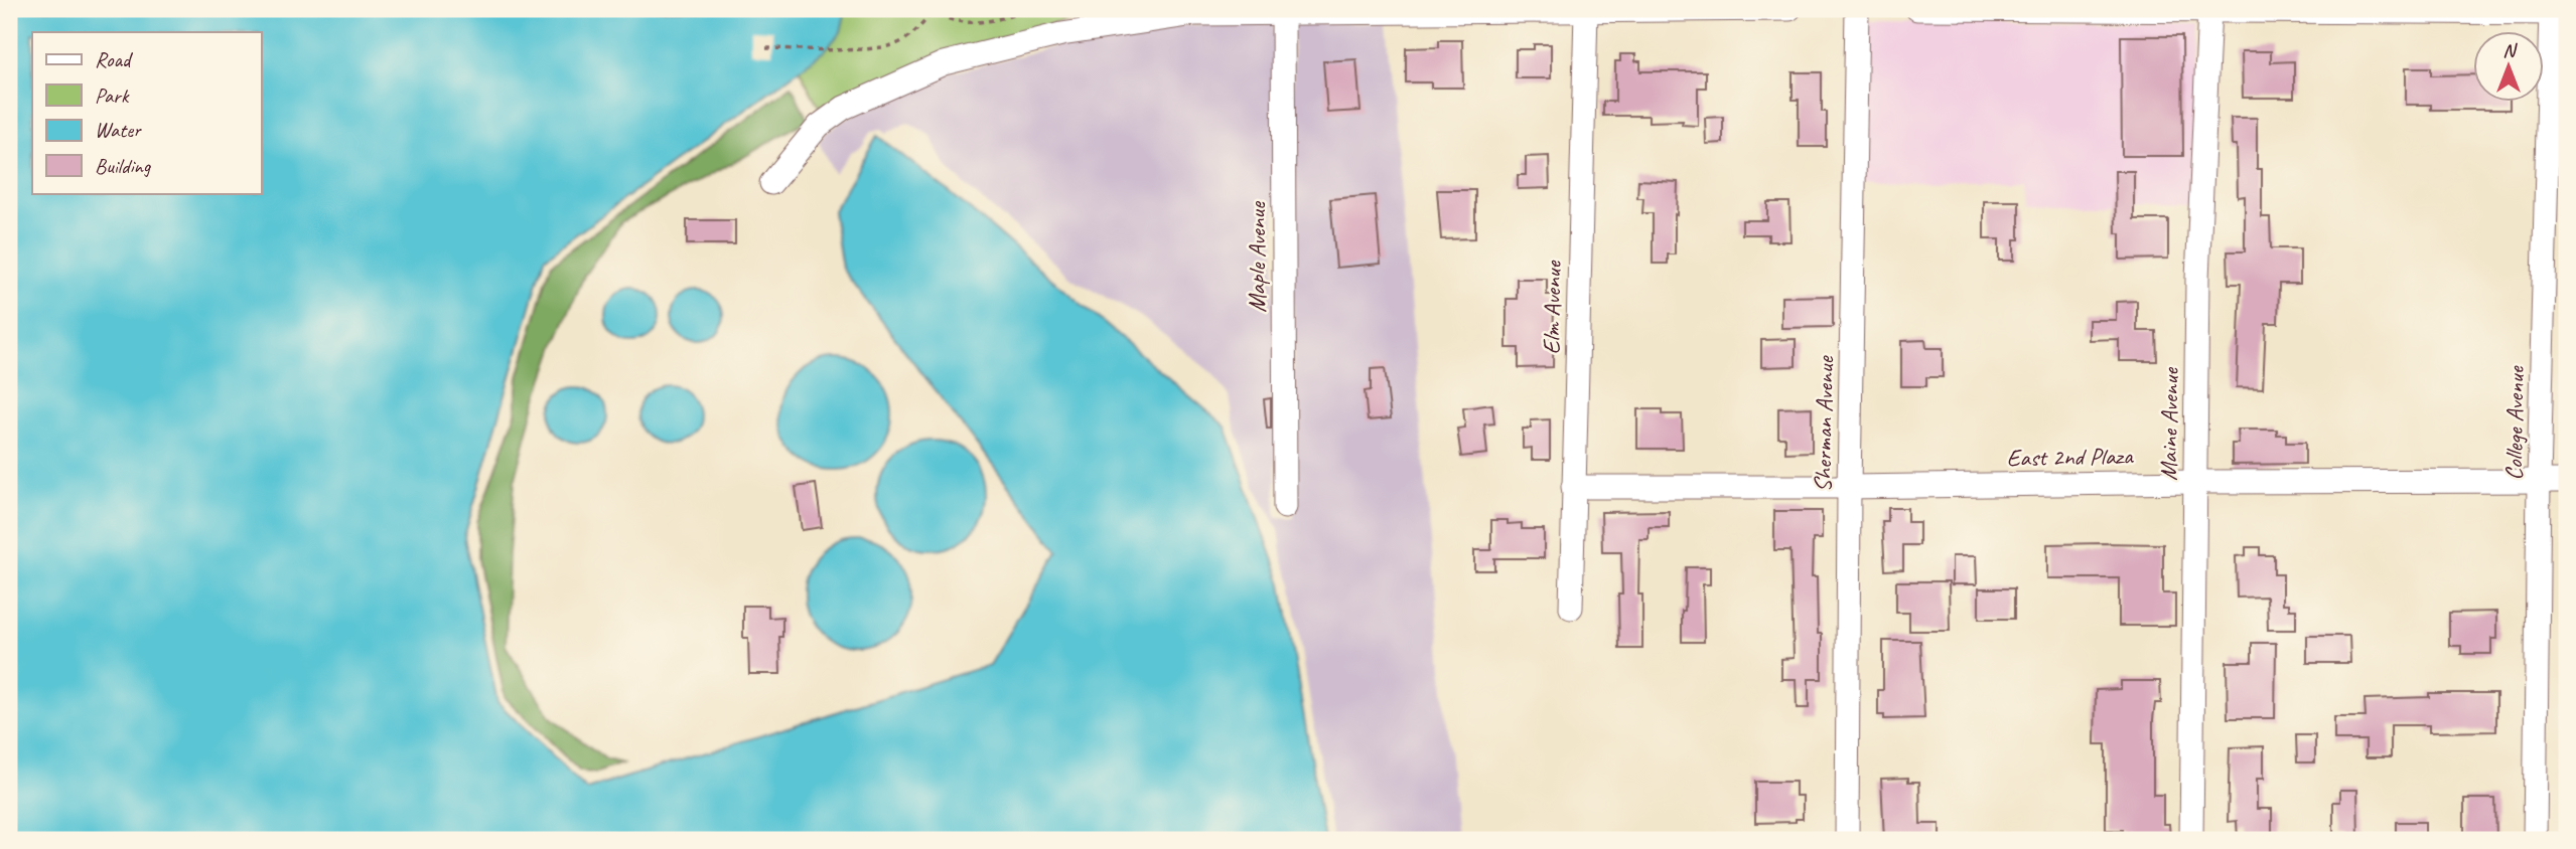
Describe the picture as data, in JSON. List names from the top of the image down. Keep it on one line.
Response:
{"streets":{"street":["Maple Avenue","Elm Avenue","College Avenue","Sherman Avenue","Maine Avenue","East 2nd Plaza"]},"crossings":[["Elm Avenue","East 2nd Plaza"],["College Avenue","East 2nd Plaza"],["Sherman Avenue","East 2nd Plaza"],["Maine Avenue","East 2nd Plaza"]],"legend":["Road","Park","Water","Building"],"north":"top"}
